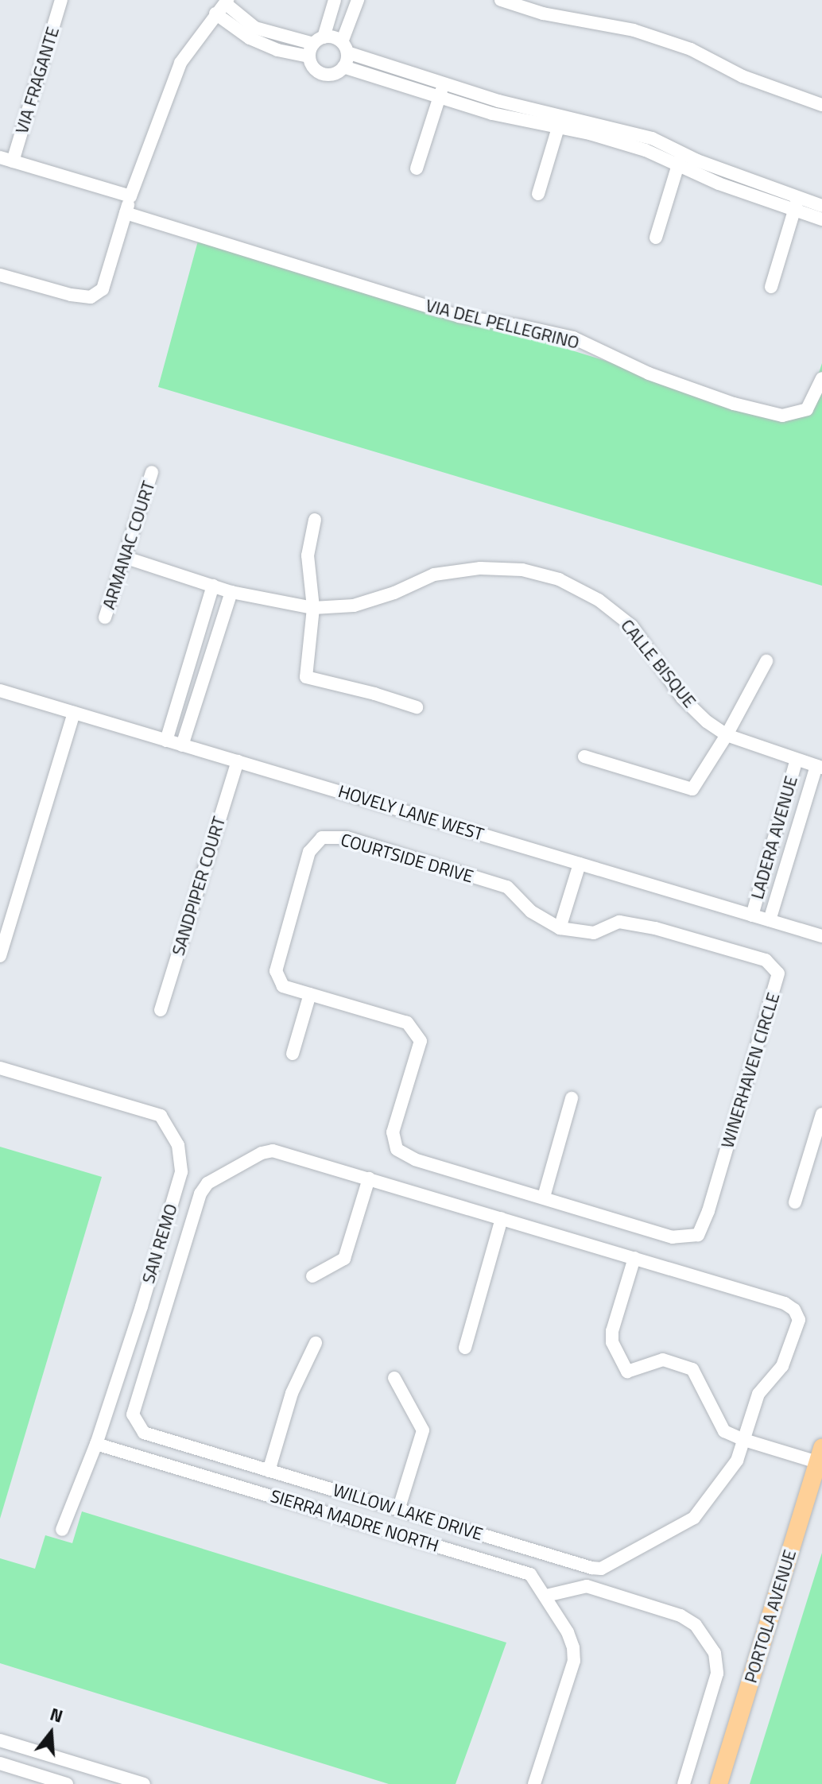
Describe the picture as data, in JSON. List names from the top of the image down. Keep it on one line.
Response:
{"streets":{"main road":["PORTOLA AVENUE"],"street":["VIA FRAGANTE","VIA DEL PELLEGRINO","ARMANAC COURT","CALLE BISQUE","HOVELY LANE WEST","LADERA AVENUE","COURTSIDE DRIVE","SANDPIPER COURT","WINERHAVEN CIRCLE","SAN REMO","WILLOW LAKE DRIVE","SIERRA MADRE NORTH"]},"crossings":[["ARMANAC COURT","CALLE BISQUE"],["CALLE BISQUE","LADERA AVENUE"],["HOVELY LANE WEST","LADERA AVENUE"],["HOVELY LANE WEST","SANDPIPER COURT"],["COURTSIDE DRIVE","WINERHAVEN CIRCLE"],["SAN REMO","SIERRA MADRE NORTH"]],"north":"top"}
